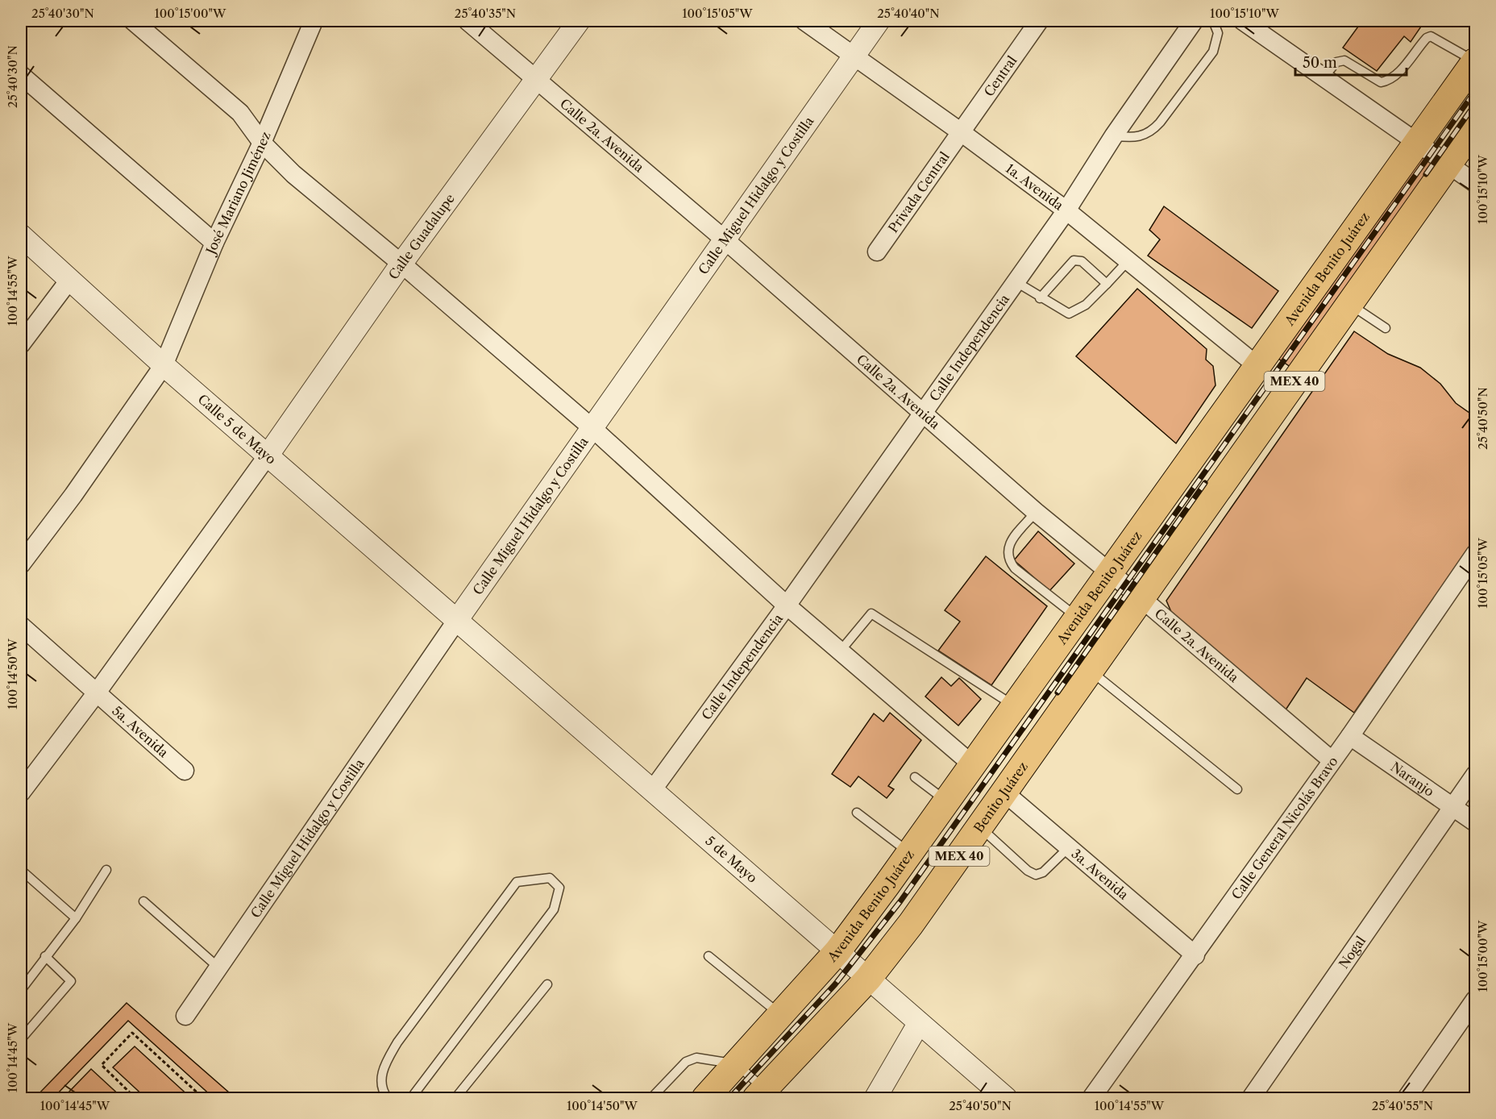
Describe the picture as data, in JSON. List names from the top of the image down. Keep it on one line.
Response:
{"streets":{"main road":["Avenida Benito Juárez","MEX 40","Benito Juárez"],"street":["Central","Calle 2a. Avenida","1a. Avenida","Privada Central","José Mariano Jiménez","Calle Miguel Hidalgo y Costilla","Calle Guadalupe","Calle Independencia","Calle 5 de Mayo","5a. Avenida","Naranjo","Calle General Nicolás Bravo","5 de Mayo","3a. Avenida","Nogal"]},"crossings":[["Central","1a. Avenida"],["Central","Privada Central"],["Calle 2a. Avenida","Calle Miguel Hidalgo y Costilla"],["Calle 2a. Avenida","Calle Guadalupe"],["Calle 2a. Avenida","Avenida Benito Juárez"],["Calle 2a. Avenida","Calle Independencia"],["Calle 2a. Avenida","MEX 40"],["Calle 2a. Avenida","Benito Juárez"],["Calle 2a. Avenida","Calle General Nicolás Bravo"],["1a. Avenida","Privada Central"],["1a. Avenida","Calle Miguel Hidalgo y Costilla"],["1a. Avenida","Avenida Benito Juárez"],["1a. Avenida","Calle Independencia"],["José Mariano Jiménez","Calle 5 de Mayo"],["Calle Miguel Hidalgo y Costilla","Calle 5 de Mayo"],["Calle Miguel Hidalgo y Costilla","5 de Mayo"],["Calle Guadalupe","Calle 5 de Mayo"],["Avenida Benito Juárez","5 de Mayo"],["Calle Independencia","5 de Mayo"],["MEX 40","Benito Juárez"],["Calle 5 de Mayo","5 de Mayo"],["Naranjo","Calle General Nicolás Bravo"],["Naranjo","Nogal"],["Benito Juárez","5 de Mayo"],["Benito Juárez","3a. Avenida"],["Calle General Nicolás Bravo","3a. Avenida"]],"scale_bar":"50 m","coordinates":["25°40'30\"N","100°15'00\"W","25°40'35\"N","100°15'05\"W","25°40'40\"N","100°15'10\"W","100°14'55\"W","25°40'50\"N","100°14'50\"W","100°14'45\"W","25°40'55\"N"]}
